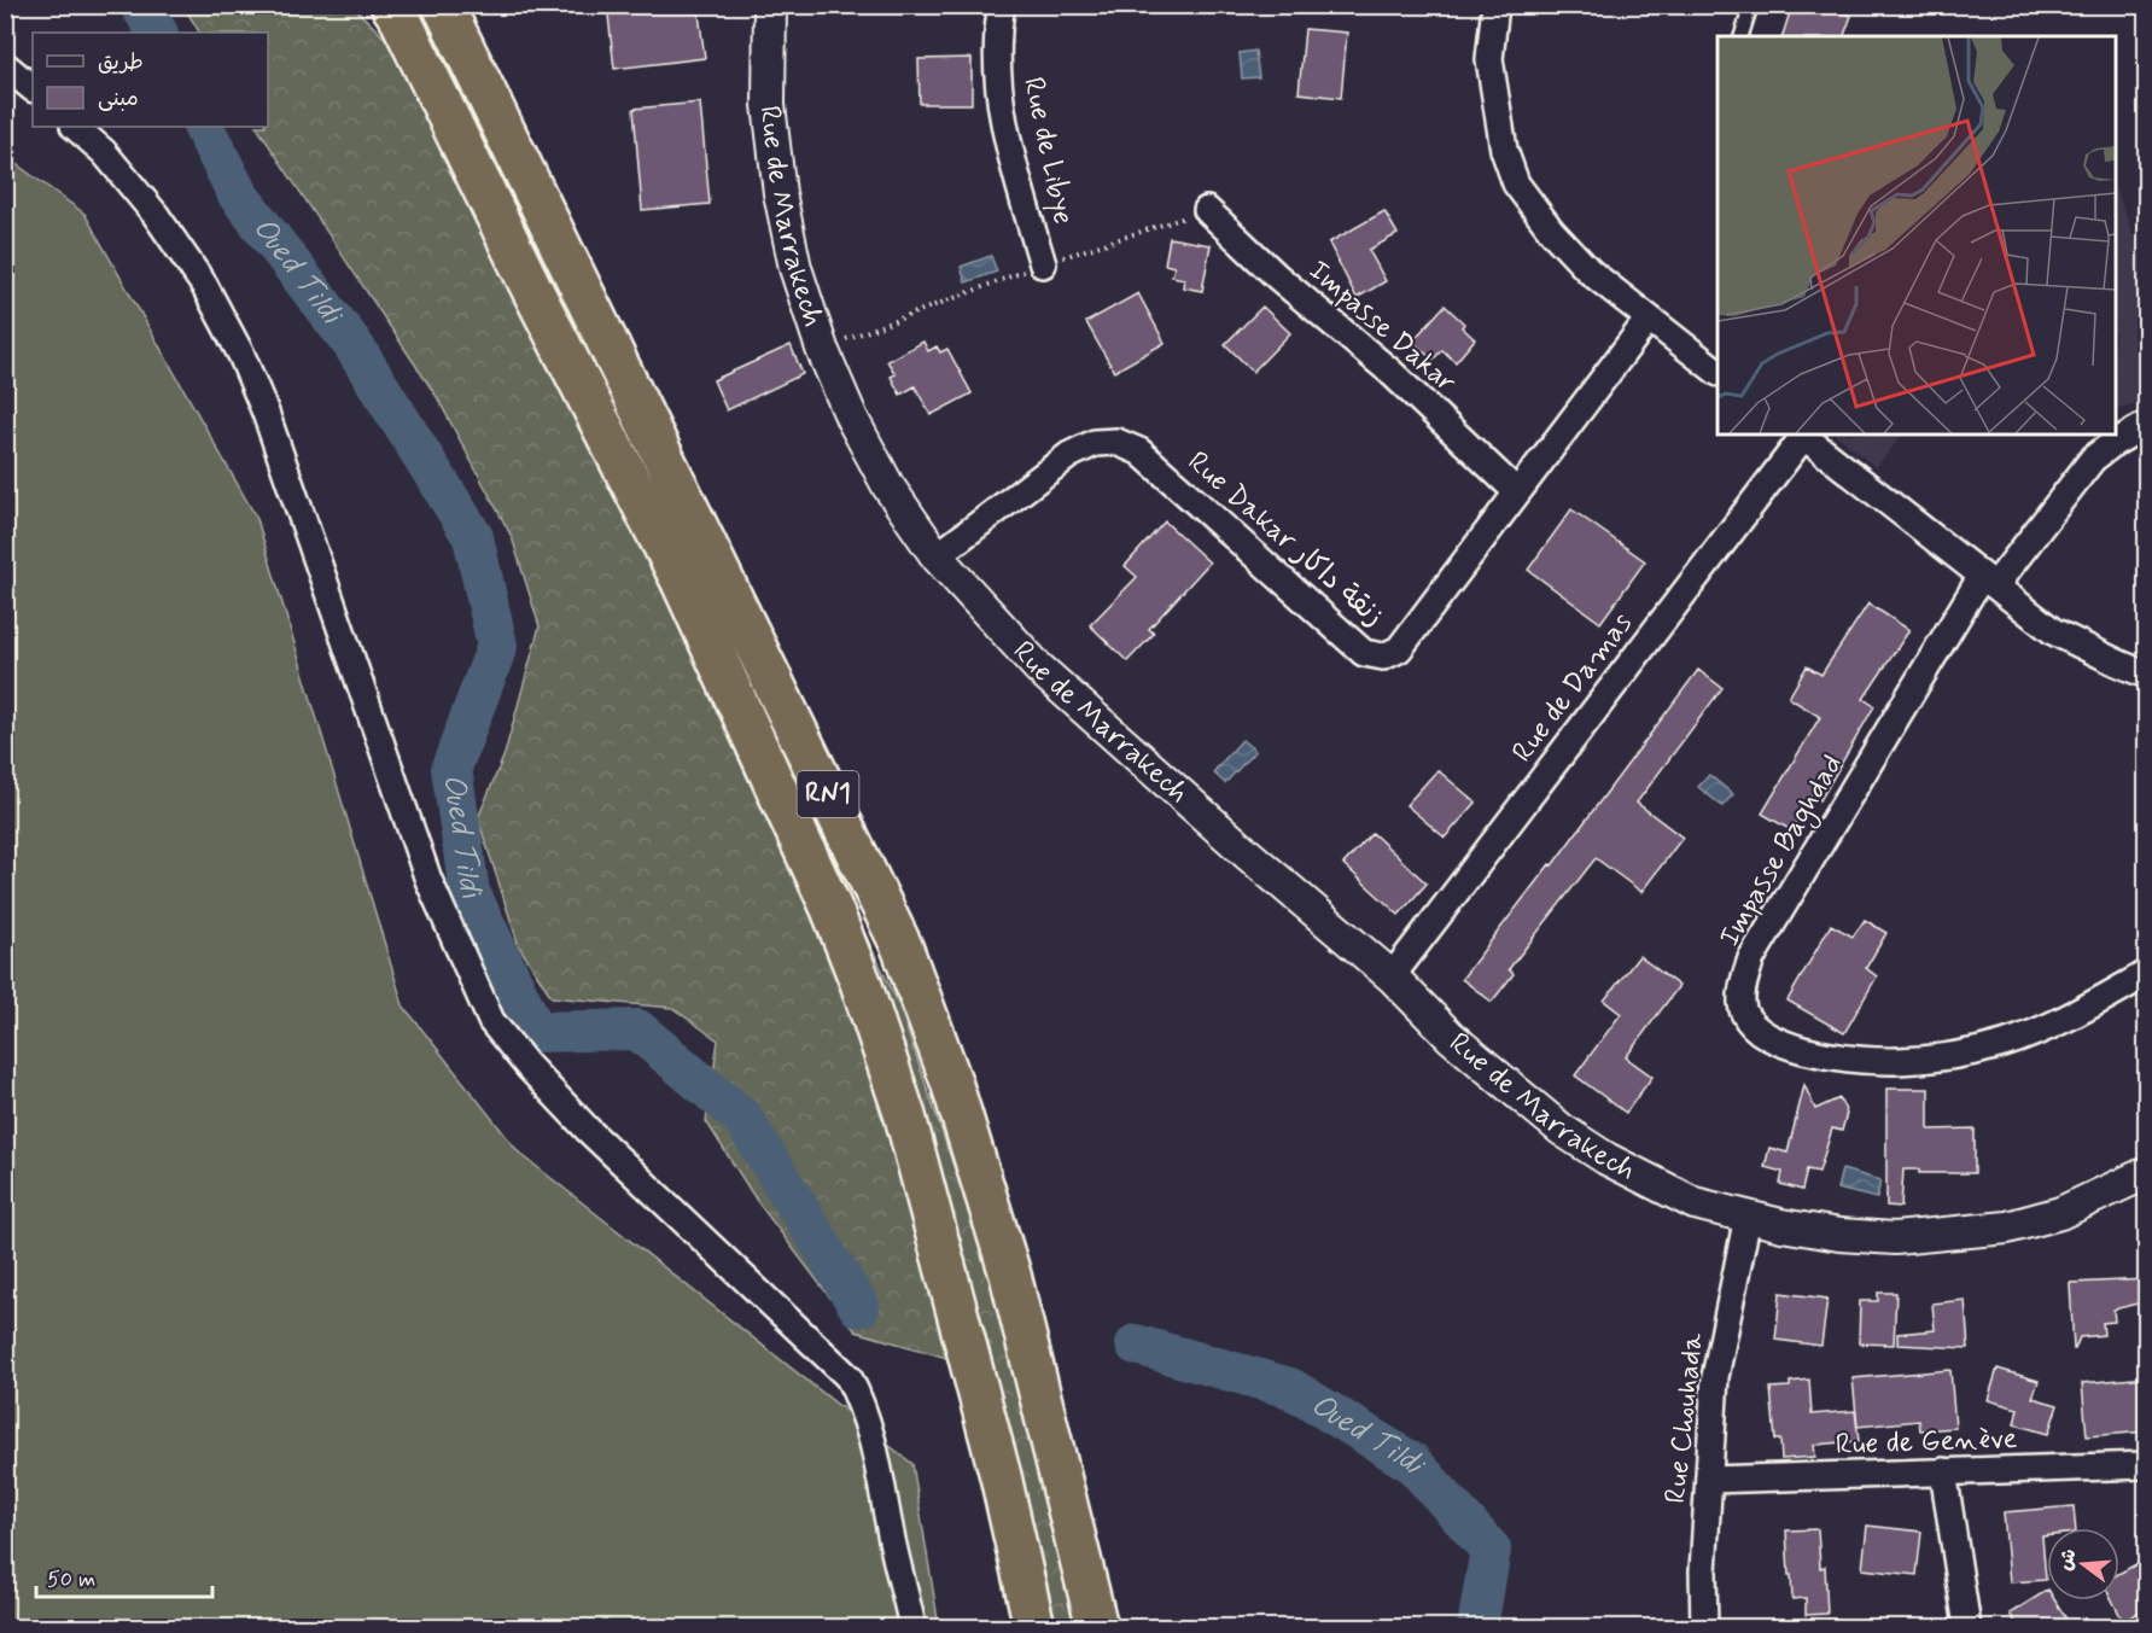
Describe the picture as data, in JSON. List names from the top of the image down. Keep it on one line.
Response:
{"streets":{"highway":["RN1"],"street":["Rue de Libye","Rue de Marrakech","Impasse Dakar","Rue Dakar زنقة داكار","Rue de Damas","Impasse Baghdad","Rue Chouhada","Rue de Genève"]},"crossings":[["Rue de Marrakech","Rue Dakar زنقة داكار"],["Rue de Marrakech","Rue de Damas"],["Rue de Marrakech","Rue Chouhada"],["Impasse Dakar","Rue Dakar زنقة داكار"],["Rue Chouhada","Rue de Genève"]],"water":["Oued Tildi"],"legend":["طريق","مبنى"],"scale_bar":"50 m","north":"left"}
